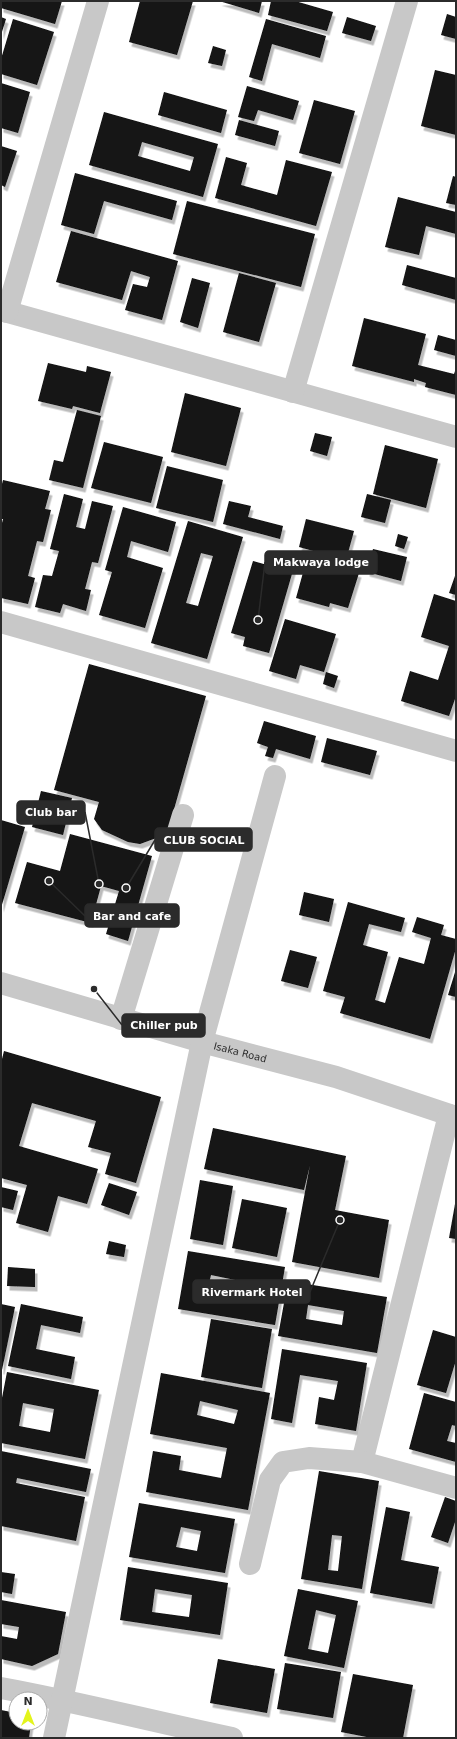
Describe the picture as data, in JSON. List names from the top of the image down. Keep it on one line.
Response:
{"streets":{"street":["Isaka Road"]},"places":["Makwaya lodge","Bar and cafe","Club bar","CLUB SOCIAL","Chiller pub","Rivermark Hotel"],"north":"top"}
